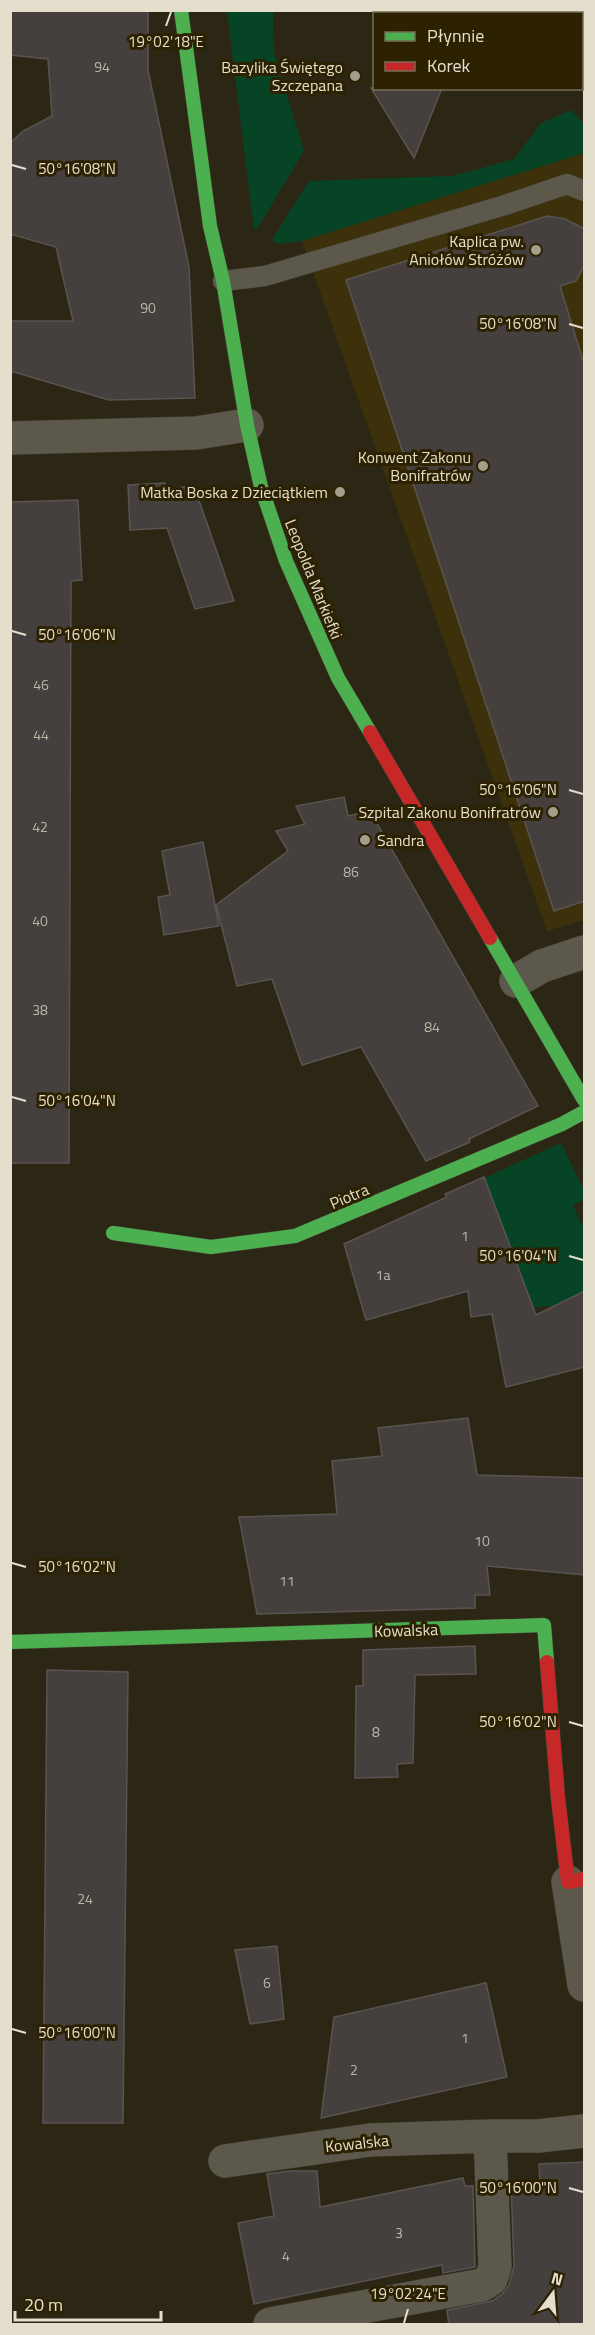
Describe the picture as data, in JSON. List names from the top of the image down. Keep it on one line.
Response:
{"streets":{"street":["Leopolda Markiefki","Piotra","Kowalska"]},"places":["Bazylika Świętego Szczepana","Kaplica pw. Aniołów Stróżów","Konwent Zakonu Bonifratrów","Matka Boska z Dzieciątkiem","Szpital Zakonu Bonifratrów","Sandra"],"house_numbers":["94","90","46","44","42","86","40","38","84","1","1a","10","11","8","24","6","1","2","3","4"],"legend":["Płynnie","Korek"],"scale_bar":"20 m","north":"top","coordinates":["19°02'18\"E","50°16'08\"N","50°16'06\"N","50°16'04\"N","50°16'02\"N","50°16'00\"N","19°02'24\"E"]}
